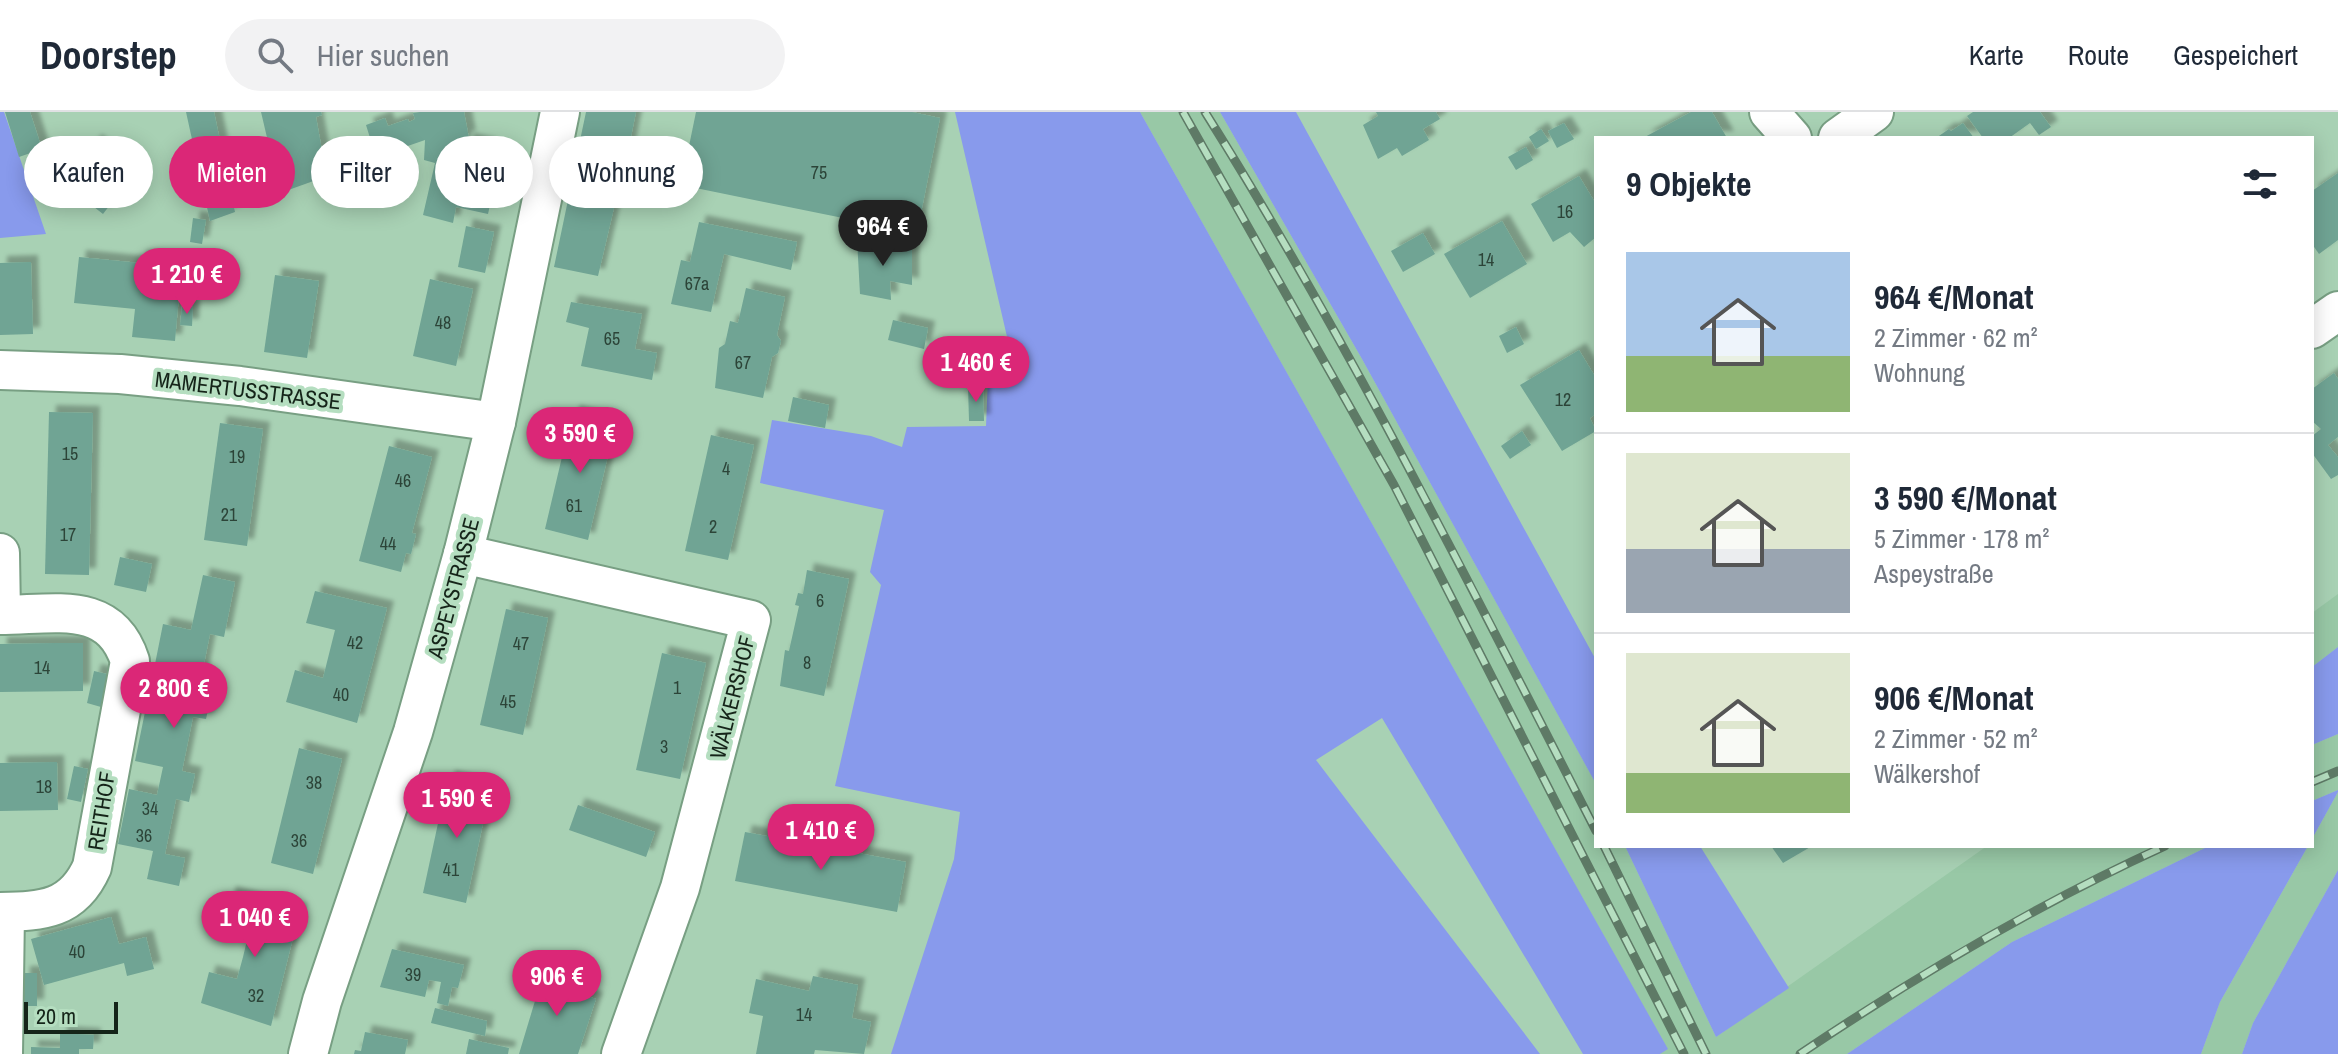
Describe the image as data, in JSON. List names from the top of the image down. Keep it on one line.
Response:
{"streets":{"street":["MAMERTUSSTRASSE","ASPEYSTRASSE","WÄLKERSHOF","REITHOF"]},"crossings":[["MAMERTUSSTRASSE","ASPEYSTRASSE"],["ASPEYSTRASSE","WÄLKERSHOF"]],"house_numbers":["75","16","14","67a","48","65","67","12","15","19","4","46","61","21","2","17","44","6","42","47","8","14","1","40","45","3","38","18","34","36","36","41","40","39","32","14"],"scale_bar":"20 m","page":{"header":"Doorstep","search":"Hier suchen","nav":["Karte","Route","Gespeichert"],"chip":["Kaufen","Mieten","Filter","Neu","Wohnung"],"heading":"9 Objekte","price":["964 €","1 210 €","1 460 €","3 590 €","2 800 €","1 590 €","1 410 €","1 040 €","906 €"],"list":[{"name":"964 €/Monat","note":"2 Zimmer · 62 m² · Wohnung"},{"name":"3 590 €/Monat","note":"5 Zimmer · 178 m² · Aspeystraße"},{"name":"906 €/Monat","note":"2 Zimmer · 52 m² · Wälkershof"}],"scale":"20 m"}}
